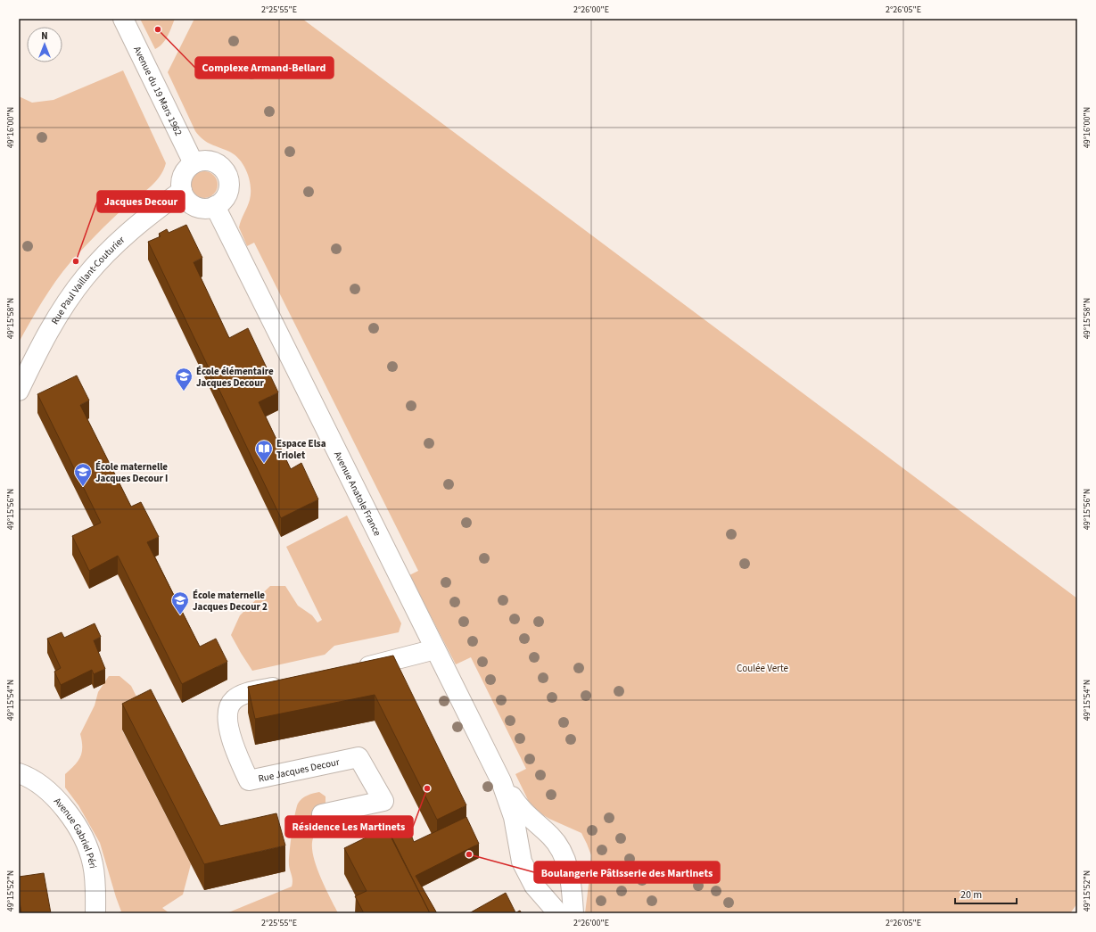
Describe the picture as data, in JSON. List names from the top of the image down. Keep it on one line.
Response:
{"streets":{"street":["Avenue du 19 Mars 1962","Rue Paul Vaillant-Couturier","Avenue Anatole France","Rue Jacques Decour","Avenue Gabriel Péri"]},"crossings":[["Avenue du 19 Mars 1962","Rue Paul Vaillant-Couturier"],["Avenue du 19 Mars 1962","Avenue Anatole France"],["Rue Paul Vaillant-Couturier","Avenue Anatole France"]],"parks":["Coulée Verte"],"places":{"other":["Complexe Armand-Bellard","Jacques Decour","Résidence Les Martinets","Boulangerie Pâtisserie des Martinets"],"school or university":["École élémentaire Jacques Decour","École maternelle Jacques Decour I","École maternelle Jacques Decour 2"],"library":["Espace Elsa Triolet"]},"scale_bar":"20 m","north":"top","coordinates":["2°25'55\"E","2°26'00\"E","2°26'05\"E","49°16'00\"N","49°15'58\"N","49°15'56\"N","49°15'54\"N","49°15'52\"N"]}
